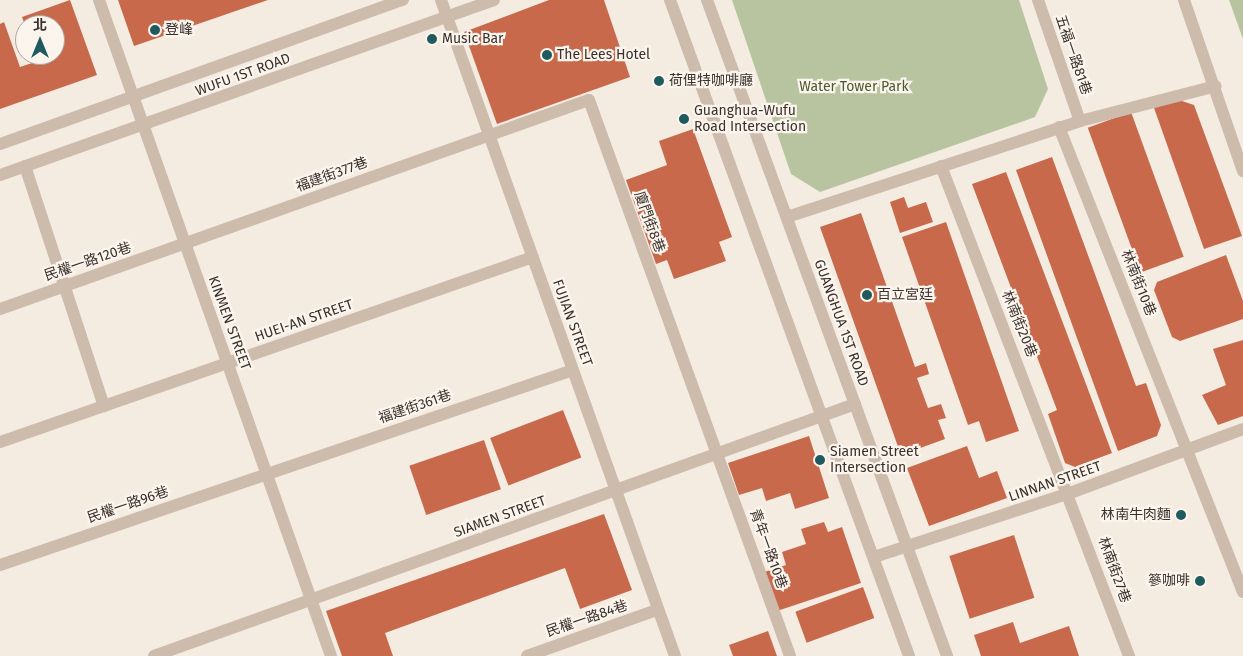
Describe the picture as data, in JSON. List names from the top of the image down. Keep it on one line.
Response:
{"streets":{"street":["五福一路81巷","WUFU 1ST ROAD","福建街377巷","廈門街8巷","民權一路120巷","林南街10巷","HUEI-AN STREET","KINMEN STREET","FUJIAN STREET","GUANGHUA 1ST ROAD","林南街20巷","福建街361巷","LINNAN STREET","民權一路96巷","SIAMEN STREET","青年一路10巷","林南街27巷","民權一路84巷"]},"crossings":[["WUFU 1ST ROAD","KINMEN STREET"],["WUFU 1ST ROAD","FUJIAN STREET"],["福建街377巷","廈門街8巷"],["福建街377巷","民權一路120巷"],["福建街377巷","KINMEN STREET"],["福建街377巷","FUJIAN STREET"],["廈門街8巷","FUJIAN STREET"],["廈門街8巷","SIAMEN STREET"],["廈門街8巷","青年一路10巷"],["民權一路120巷","KINMEN STREET"],["林南街10巷","LINNAN STREET"],["HUEI-AN STREET","KINMEN STREET"],["HUEI-AN STREET","FUJIAN STREET"],["KINMEN STREET","福建街361巷"],["KINMEN STREET","民權一路96巷"],["KINMEN STREET","SIAMEN STREET"],["FUJIAN STREET","福建街361巷"],["FUJIAN STREET","SIAMEN STREET"],["FUJIAN STREET","民權一路84巷"],["GUANGHUA 1ST ROAD","LINNAN STREET"],["GUANGHUA 1ST ROAD","SIAMEN STREET"],["林南街20巷","LINNAN STREET"],["林南街20巷","林南街27巷"],["福建街361巷","民權一路96巷"],["LINNAN STREET","林南街27巷"],["SIAMEN STREET","青年一路10巷"]],"parks":["Water Tower Park"],"places":["登峰","Music Bar","The Lees Hotel","荷俚特咖啡廳","Guanghua-Wufu Road Intersection","百立宮廷","Siamen Street Intersection","林南牛肉麵","篸咖啡"],"north":"top"}
